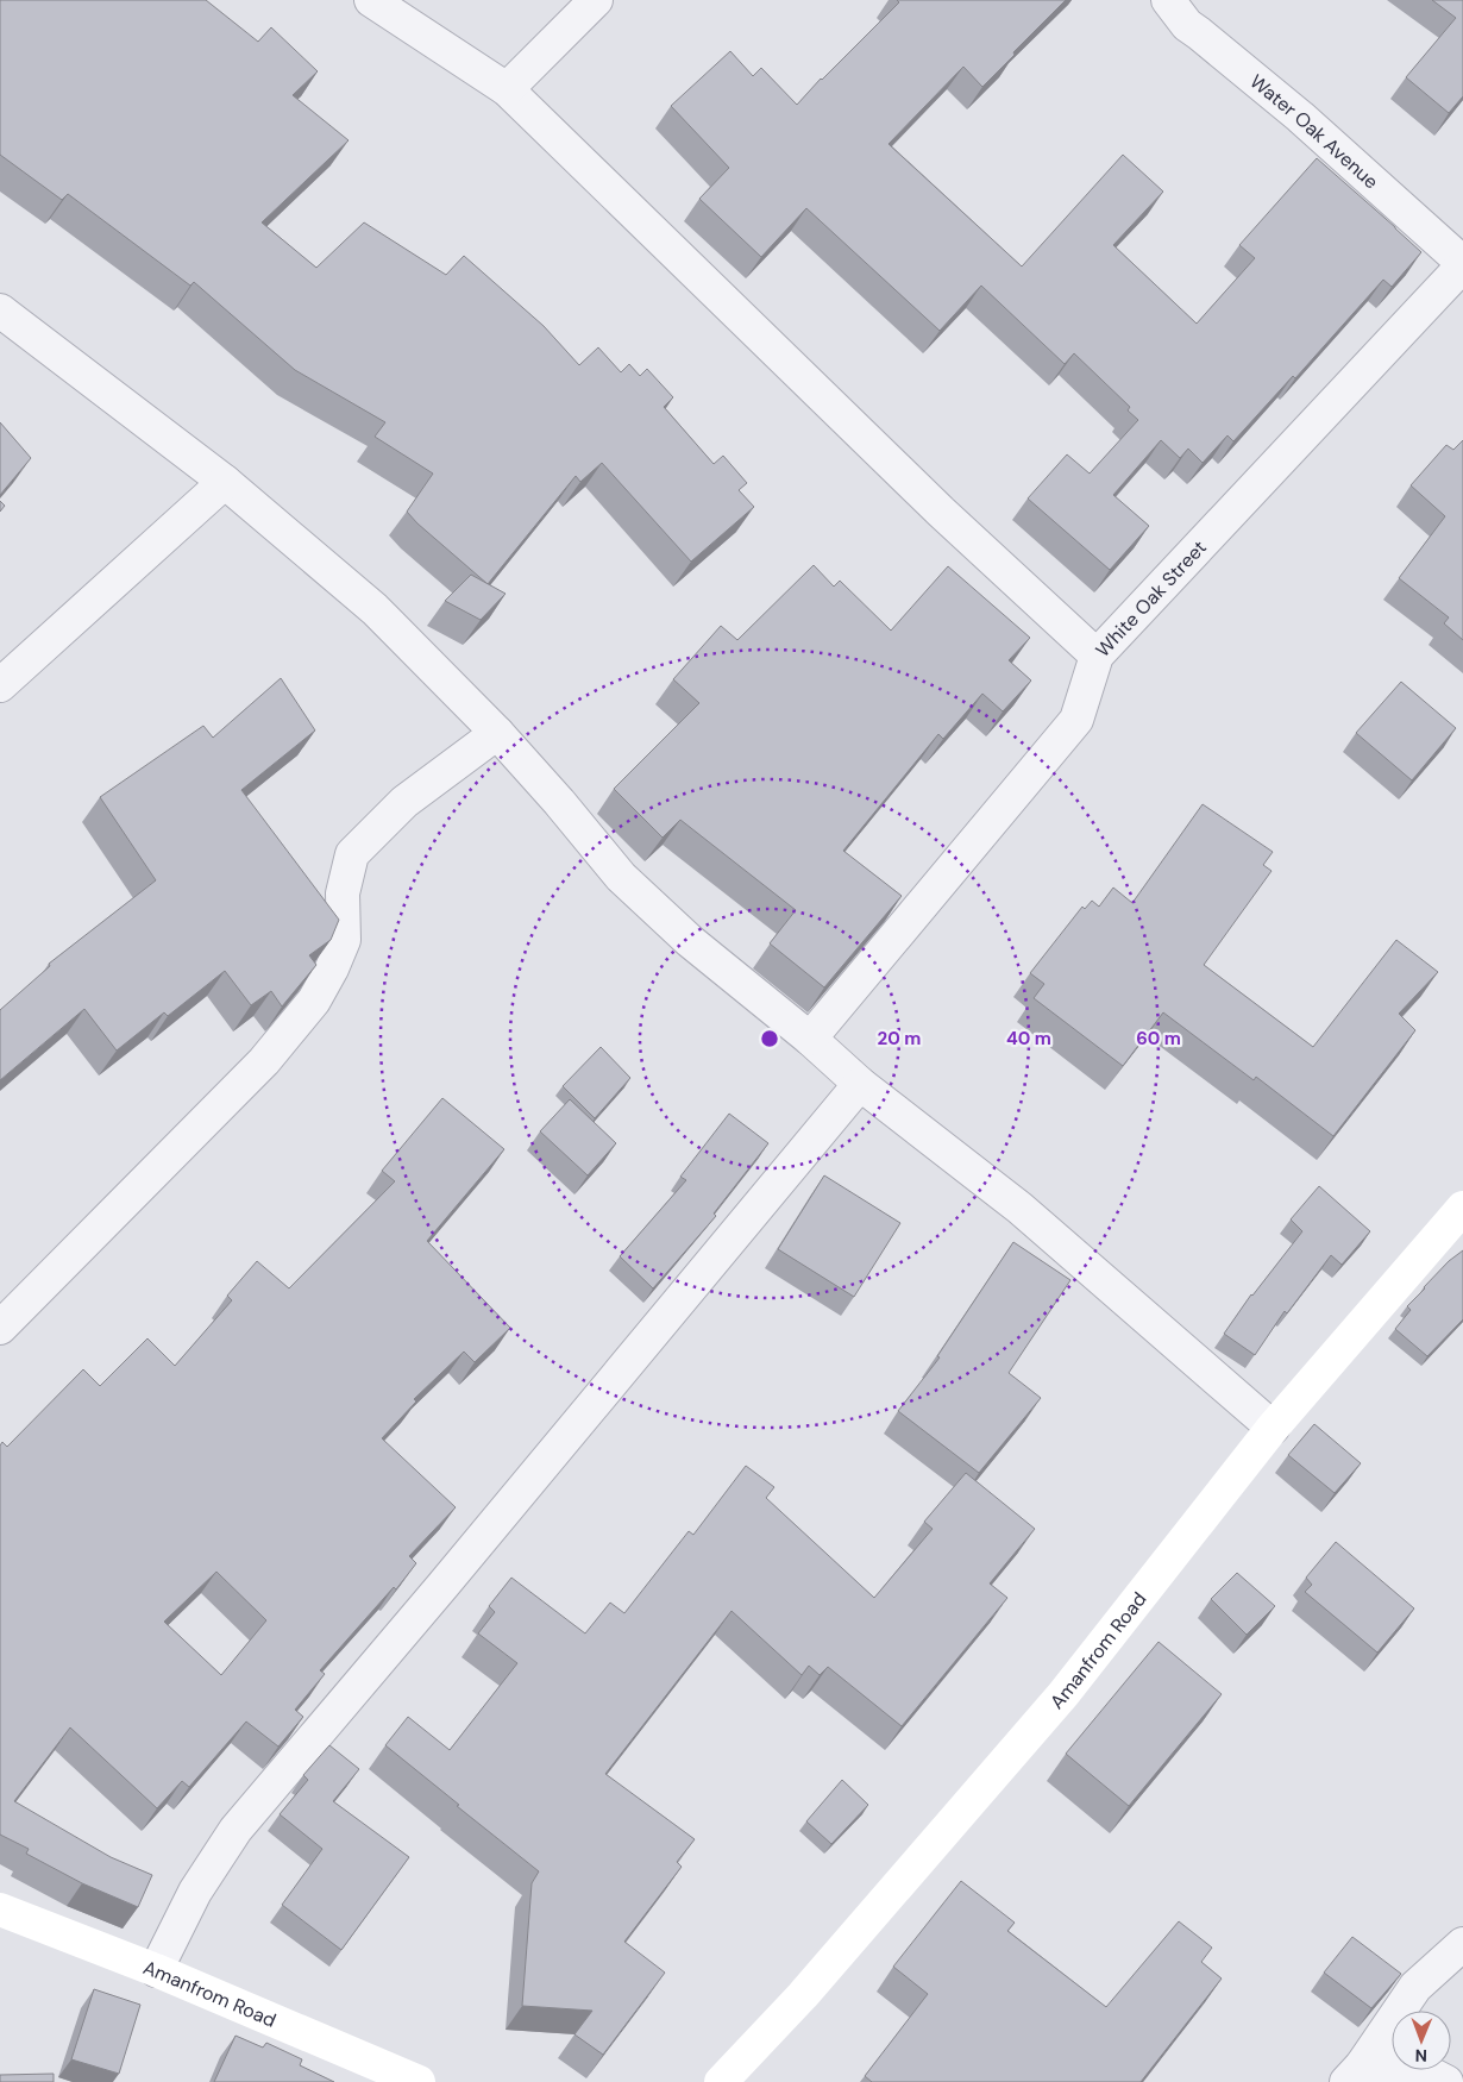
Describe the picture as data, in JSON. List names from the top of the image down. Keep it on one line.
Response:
{"streets":{"street":["Water Oak Avenue","White Oak Street","Amanfrom Road"]},"crossings":[["Water Oak Avenue","White Oak Street"]],"north":"bottom","rings":["20 m","40 m","60 m"]}
